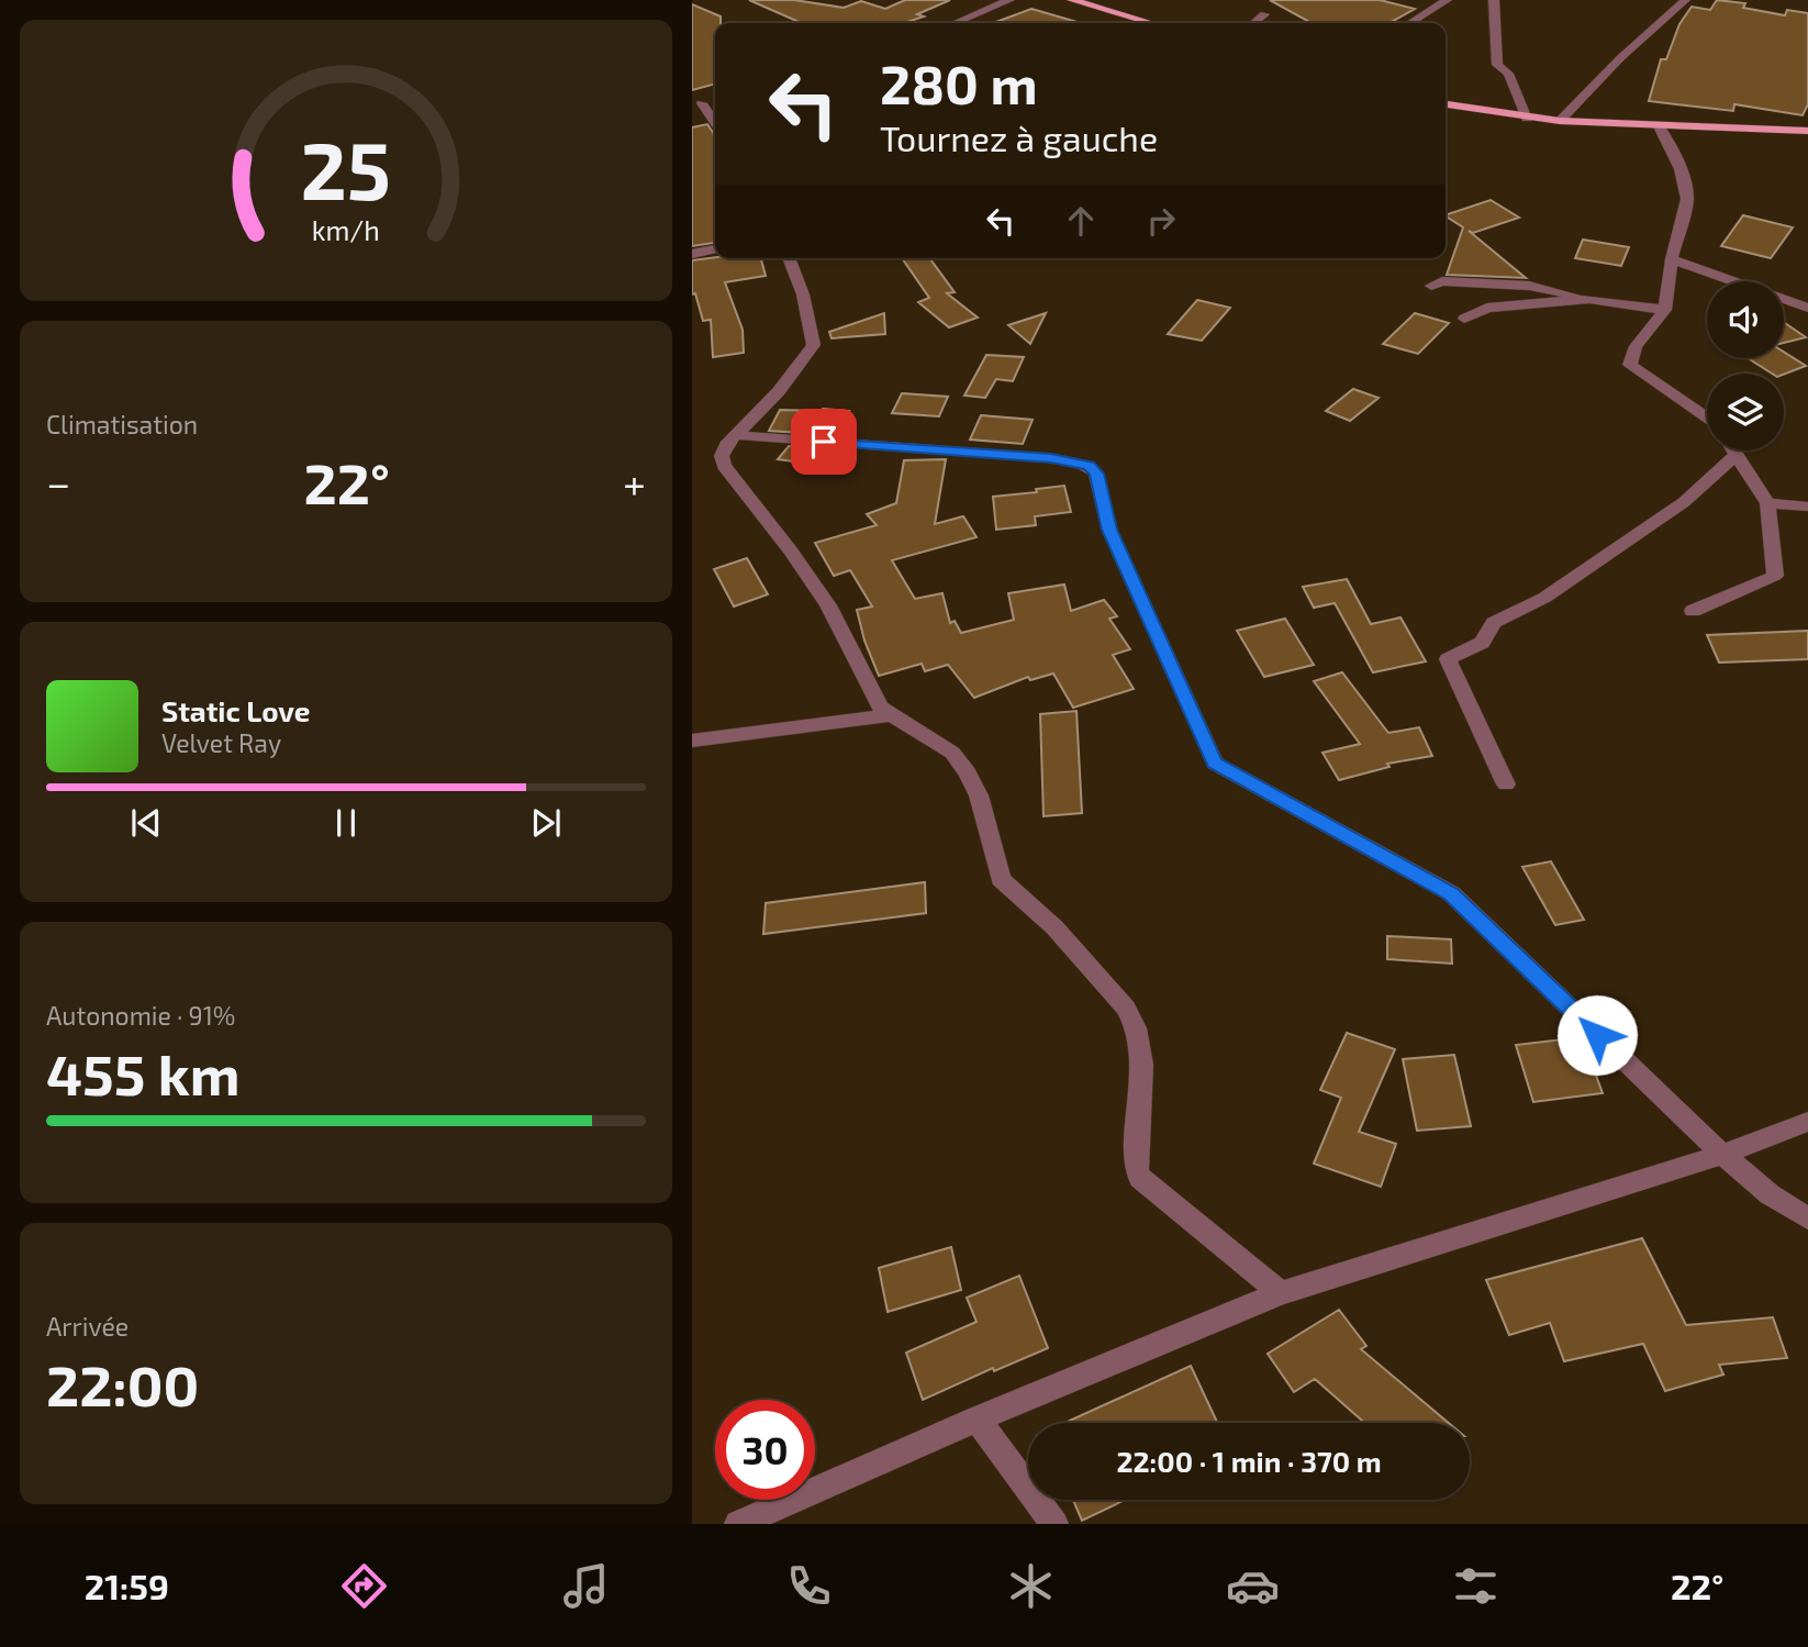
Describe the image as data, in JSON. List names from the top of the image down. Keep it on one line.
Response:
{"page":{"turn":["280 m","Tournez à gauche"],"tile":["Climatisation",["Autonomie · 91%","455 km"],["Arrivée","22:00"]],"heat":["−","22°","+"],"song":["Static Love","Velvet Ray"],"limit":"30","trip":"22:00 · 1 min · 370 m","tabs":["21:59","22°"],"gauge":["25","km/h"]}}
